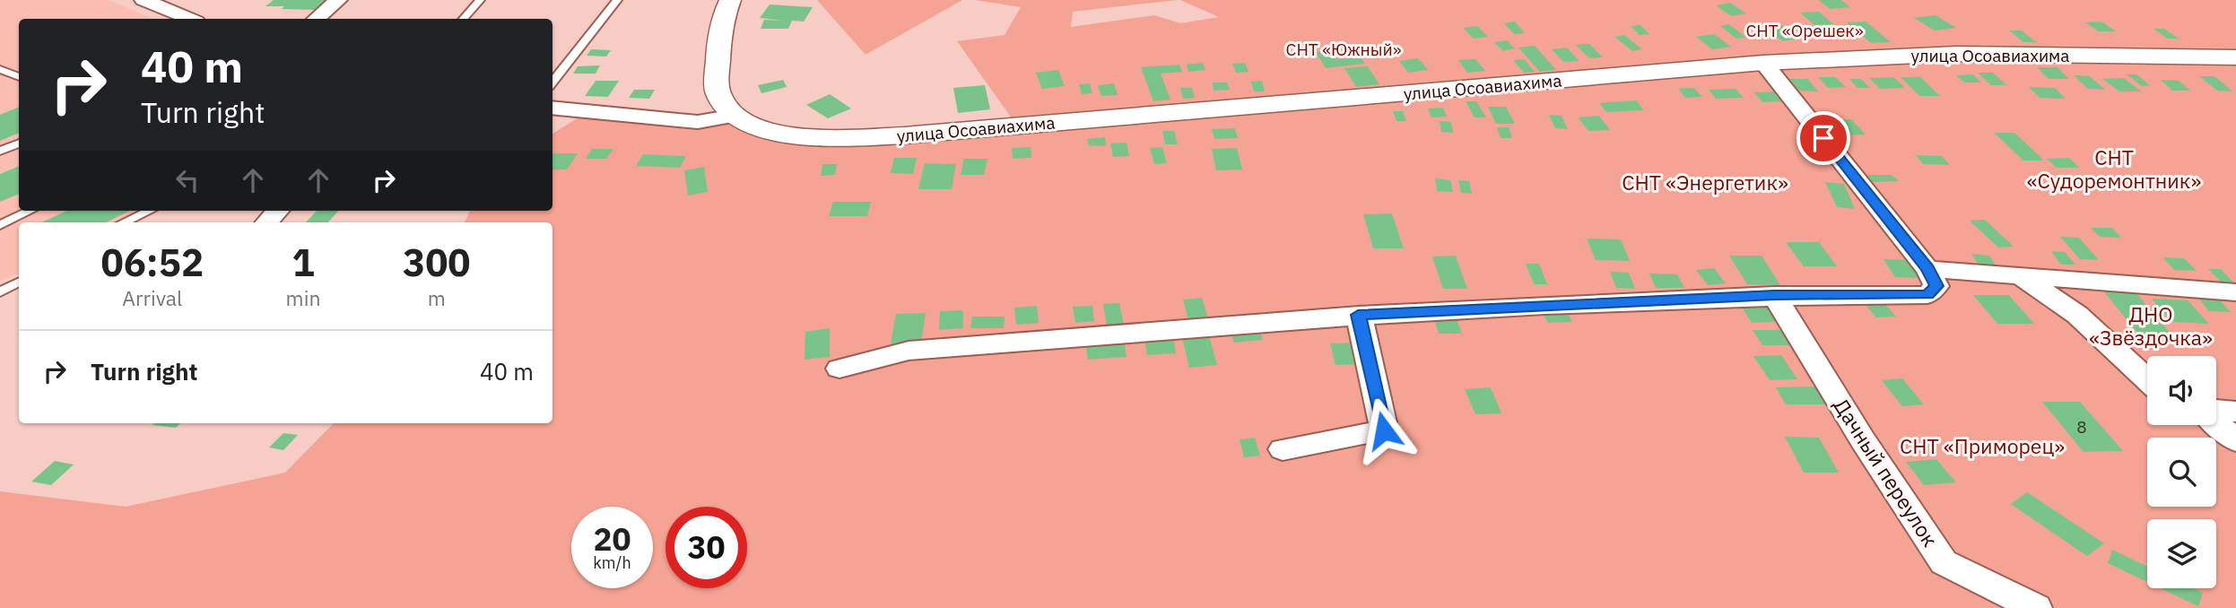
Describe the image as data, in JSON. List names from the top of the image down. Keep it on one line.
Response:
{"streets":{"street":["улица Осоавиахима","Дачный переулок"]},"parks":["СНТ «Орешек»","СНТ «Южный»","СНТ «Судоремонтник»","СНТ «Энергетик»","ДНО «Звёздочка»","СНТ «Приморец»"],"house_numbers":["8"],"page":{"turn":["40 m","Turn right"],"eta":["06:52","Arrival","1","min","300","m"],"list":[{"name":"Turn right","value":"40 m"}],"speed":"20 km/h","limit":"30"}}
